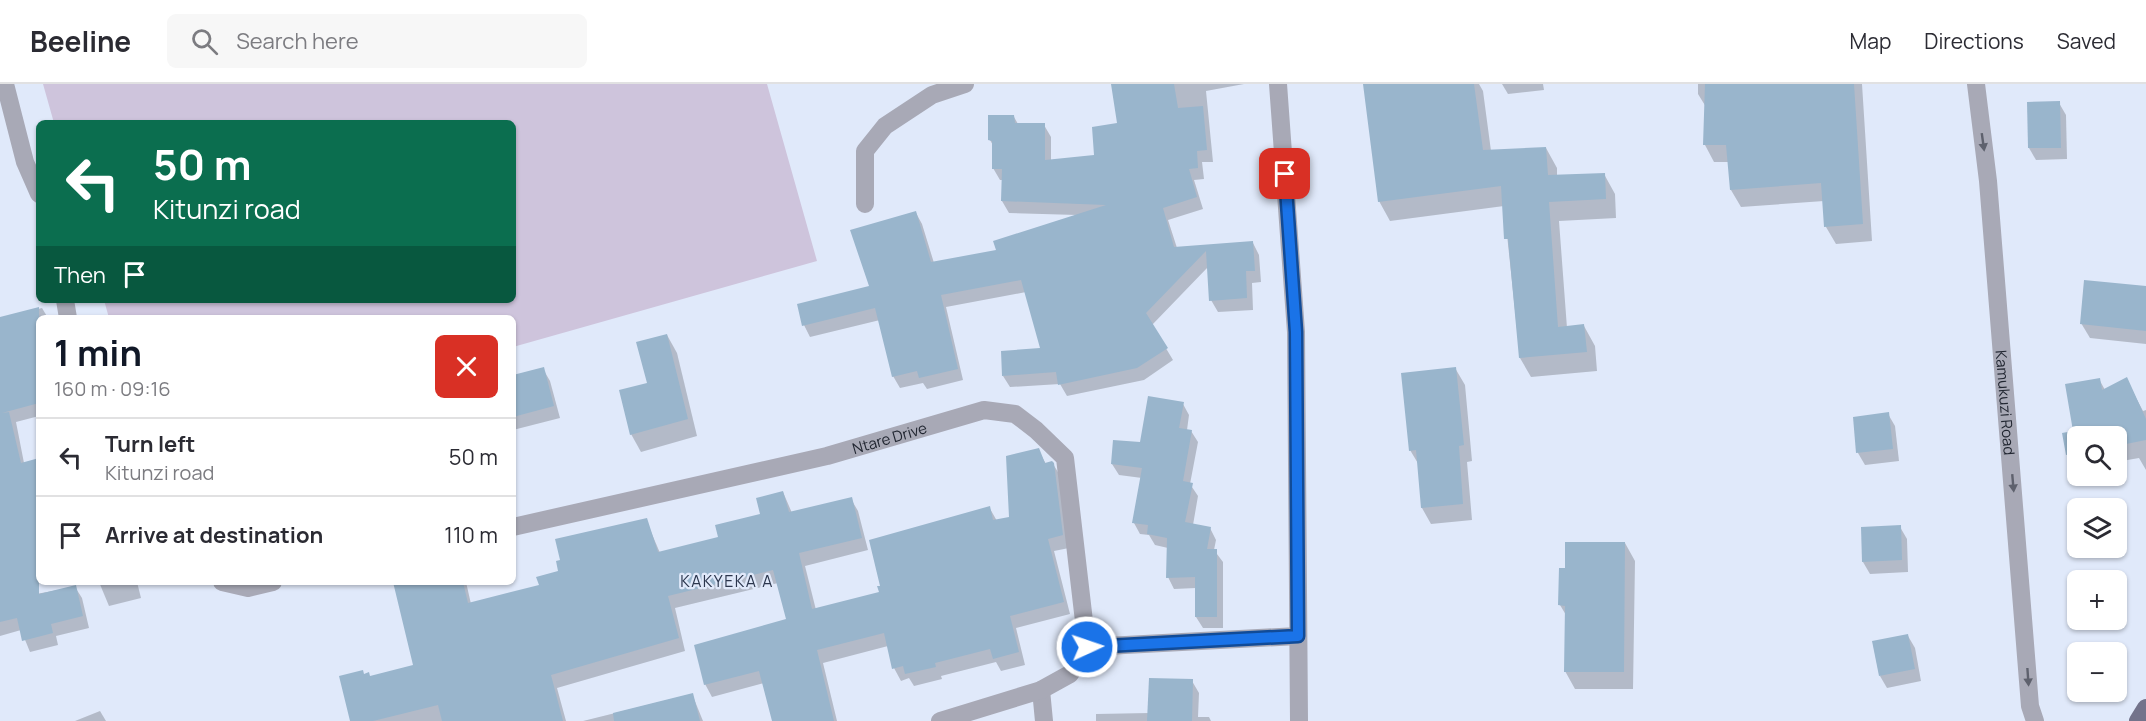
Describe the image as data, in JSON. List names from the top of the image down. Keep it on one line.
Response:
{"streets":{"street":["Kamukuzi Road","Ntare Drive"]},"one_way":["Kamukuzi Road"],"districts":["KAKYEKA A"],"page":{"header":"Beeline","search":"Search here","nav":["Map","Directions","Saved"],"turn":["50 m","Kitunzi road"],"then":"Then","heading":["1 min","160 m · 09:16"],"list":[{"name":"Turn left","note":"Kitunzi road","value":"50 m"},{"name":"Arrive at destination","value":"110 m"}],"map_buttons":["+","−"]}}
